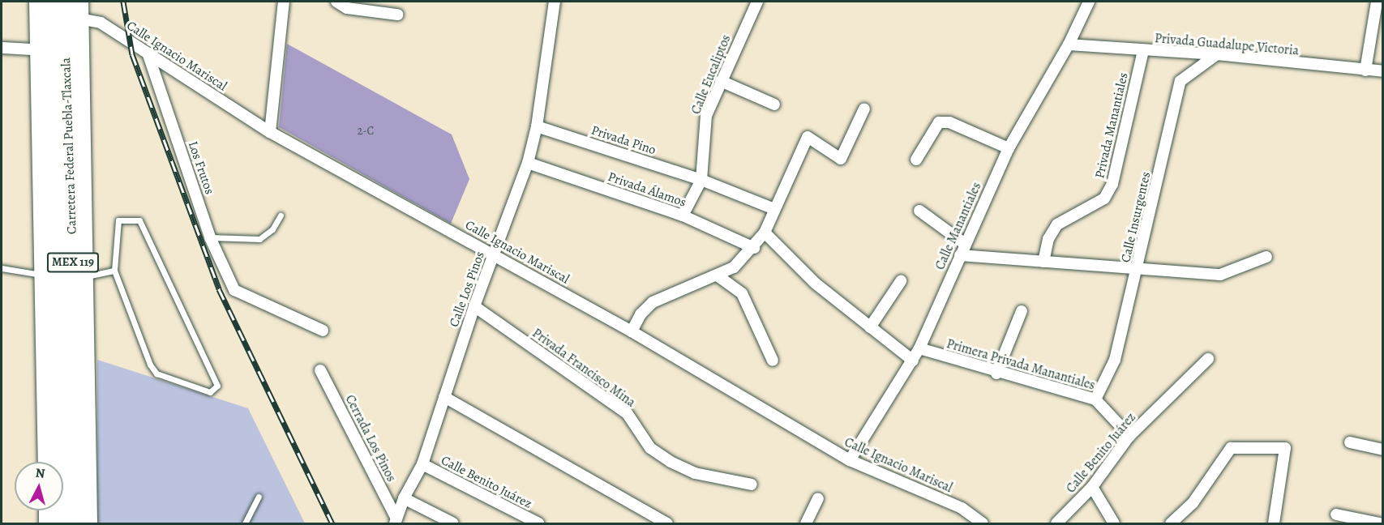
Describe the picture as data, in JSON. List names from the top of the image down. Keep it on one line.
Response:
{"streets":{"main road":["Carretera Federal Puebla-Tlaxcala","MEX 119"],"street":["Privada Guadalupe Victoria","Calle Ignacio Mariscal","Calle Eucaliptos","Privada Manantiales","Privada Pino","Los Frutos","Privada Álamos","Calle Insurgentes","Calle Manantiales","Calle Los Pinos","Primera Privada Manantiales","Privada Francisco Mina","Cerrada Los Pinos","Calle Benito Juárez"]},"crossings":[["Privada Guadalupe Victoria","Privada Manantiales"],["Privada Guadalupe Victoria","Calle Insurgentes"],["Privada Guadalupe Victoria","Calle Manantiales"],["Calle Ignacio Mariscal","Carretera Federal Puebla-Tlaxcala"],["Calle Ignacio Mariscal","Los Frutos"],["Calle Ignacio Mariscal","Calle Manantiales"],["Calle Ignacio Mariscal","Calle Los Pinos"],["Calle Eucaliptos","Privada Pino"],["Calle Eucaliptos","Privada Álamos"],["Privada Pino","Calle Los Pinos"],["Privada Álamos","Calle Los Pinos"],["Calle Insurgentes","Primera Privada Manantiales"],["Calle Manantiales","Primera Privada Manantiales"],["Calle Los Pinos","Privada Francisco Mina"],["Calle Los Pinos","Cerrada Los Pinos"],["Calle Los Pinos","Calle Benito Juárez"],["Primera Privada Manantiales","Calle Benito Juárez"]],"house_numbers":["2-C"],"north":"top"}
